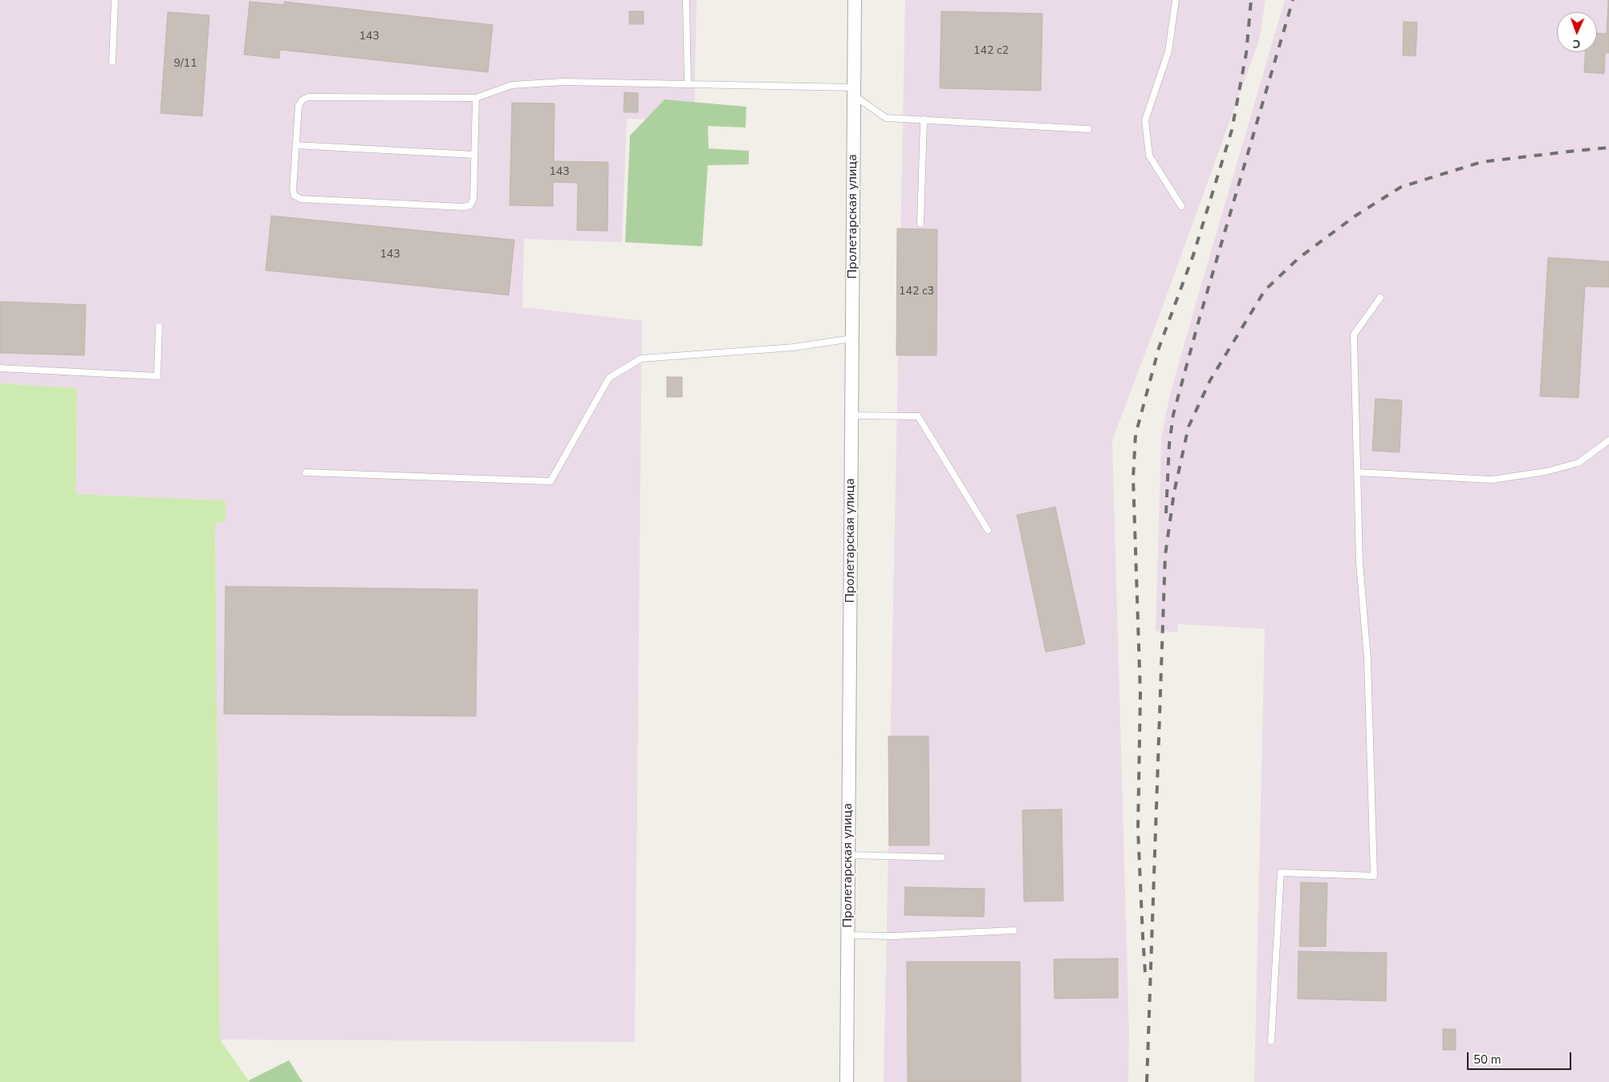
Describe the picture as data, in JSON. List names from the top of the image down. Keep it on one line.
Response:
{"streets":{"street":["Пролетарская улица"]},"house_numbers":["143","142 с2","9/11","143","143","142 с3"],"scale_bar":"50 m","north":"bottom"}
